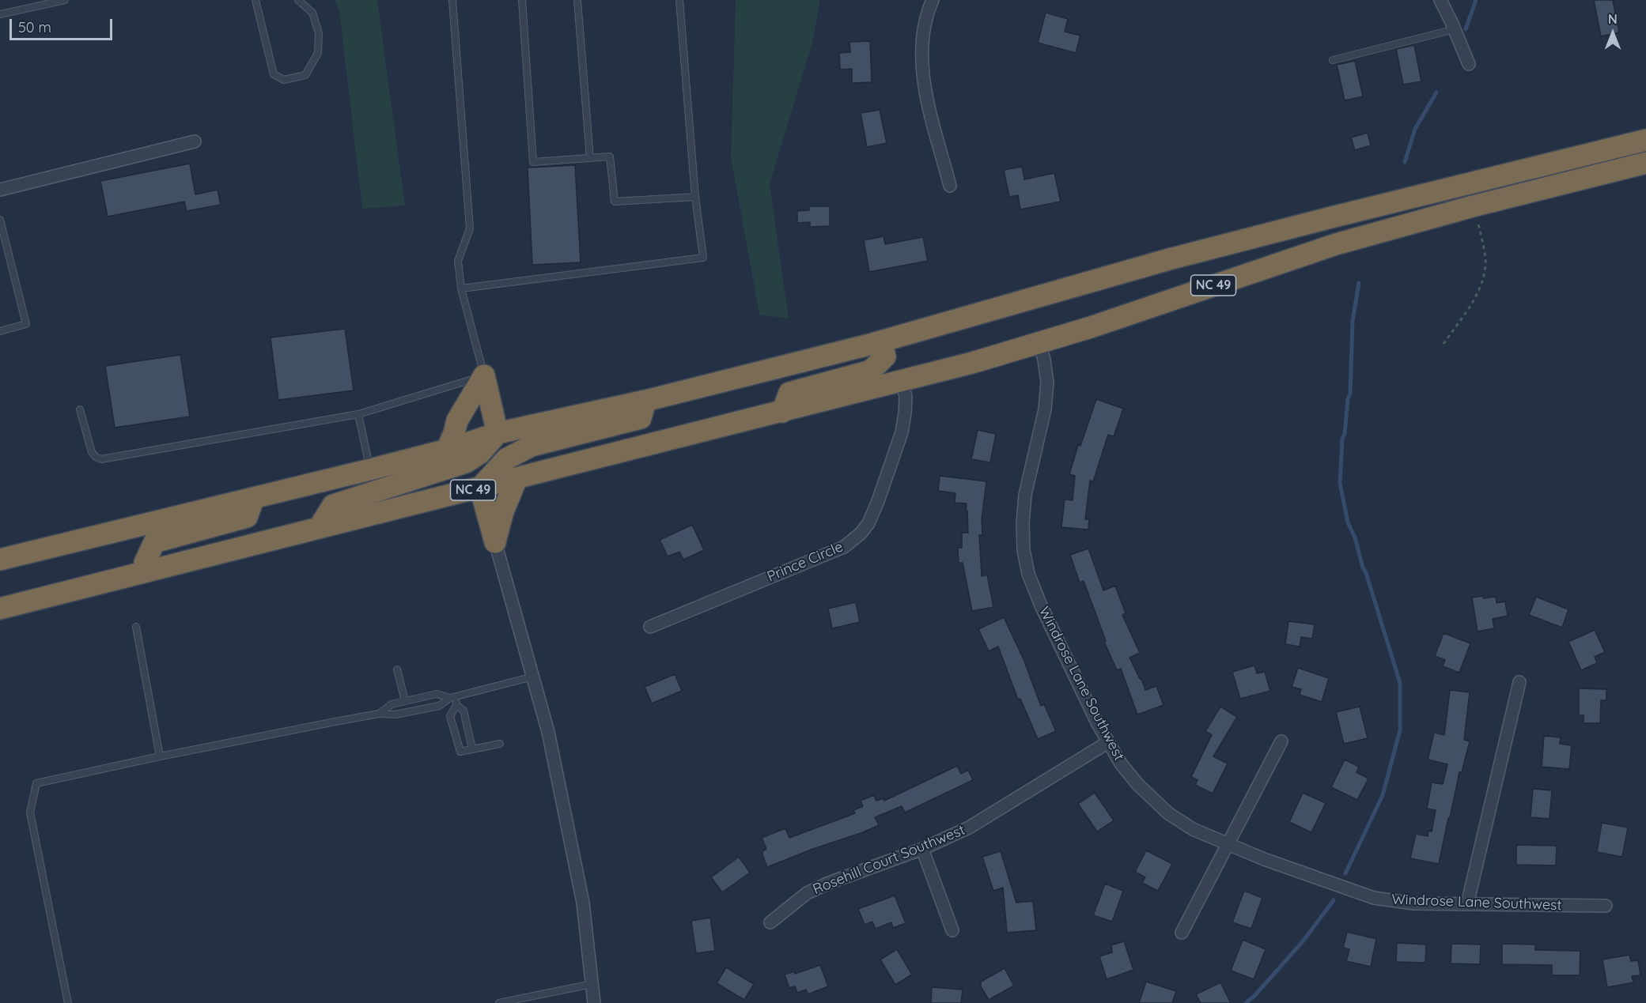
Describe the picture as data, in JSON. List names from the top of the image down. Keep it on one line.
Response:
{"streets":{"highway":["NC 49"],"street":["Prince Circle","Windrose Lane Southwest","Rosehill Court Southwest"]},"crossings":[["NC 49","Prince Circle"],["NC 49","Windrose Lane Southwest"],["Windrose Lane Southwest","Rosehill Court Southwest"]],"scale_bar":"50 m","north":"top"}
